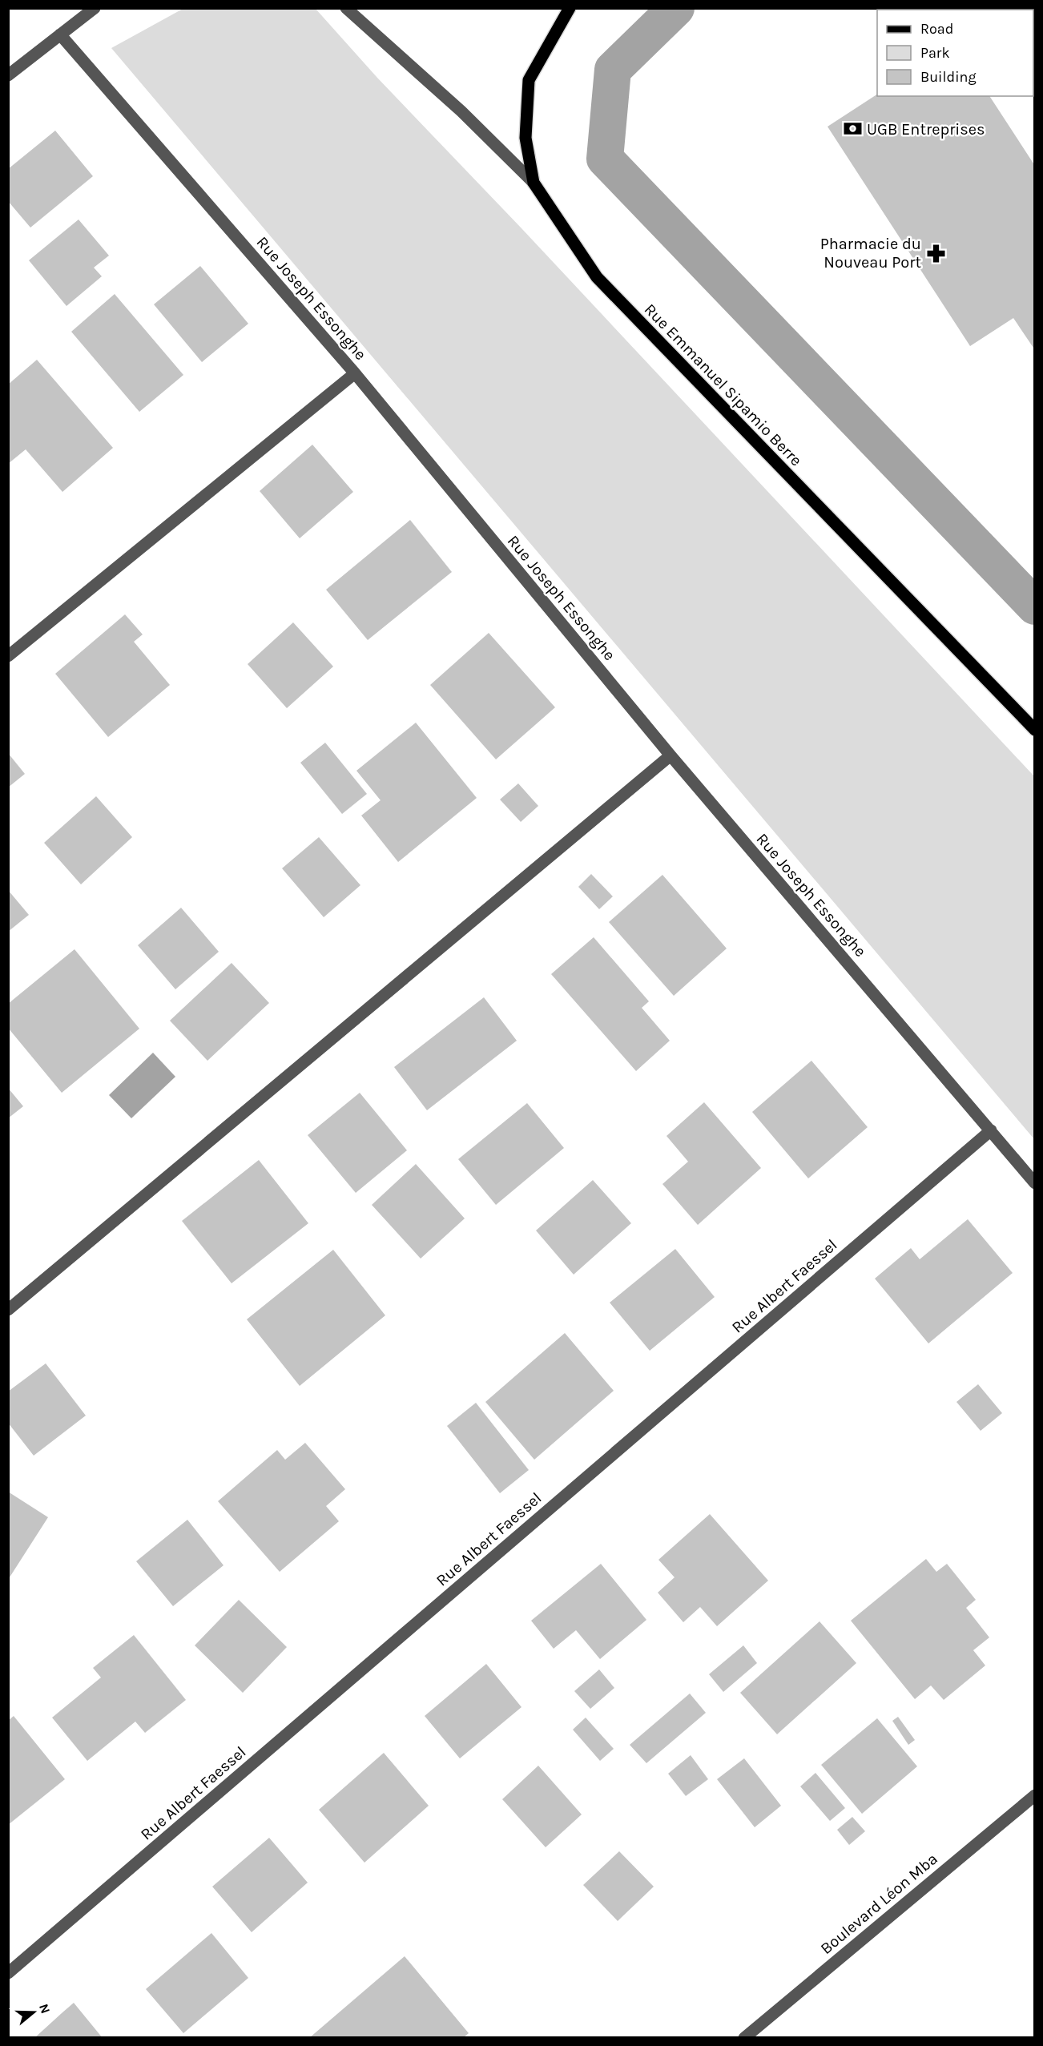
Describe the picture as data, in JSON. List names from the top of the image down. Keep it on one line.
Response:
{"streets":{"main road":["Rue Emmanuel Sipamio Berre"],"street":["Rue Joseph Essonghe","Rue Albert Faessel","Boulevard Léon Mba"]},"crossings":[["Rue Joseph Essonghe","Rue Albert Faessel"]],"places":{"bank":["UGB Entreprises"],"pharmacy":["Pharmacie du Nouveau Port"]},"legend":["Road","Park","Building"],"north":"right"}
